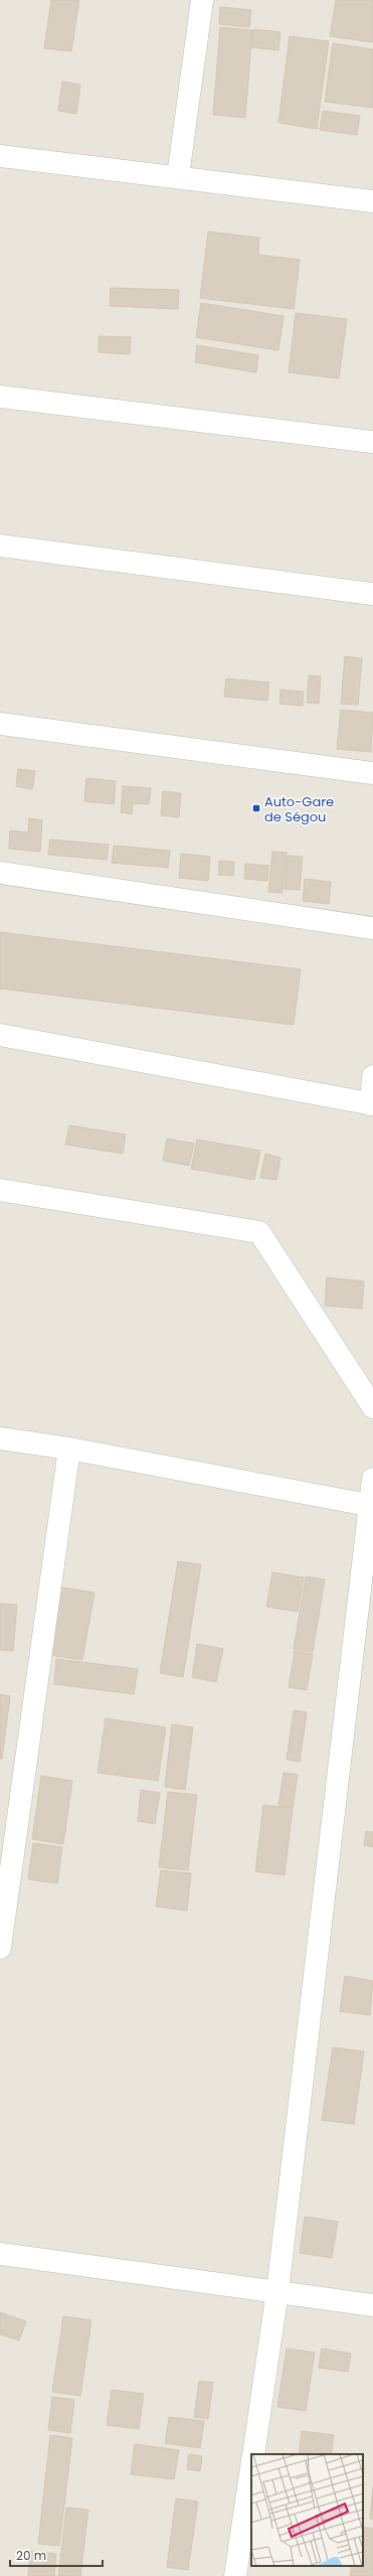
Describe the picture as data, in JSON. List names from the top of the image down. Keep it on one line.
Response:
{"places":{"transit":["Auto-Gare de Ségou"]},"scale_bar":"20 m"}
